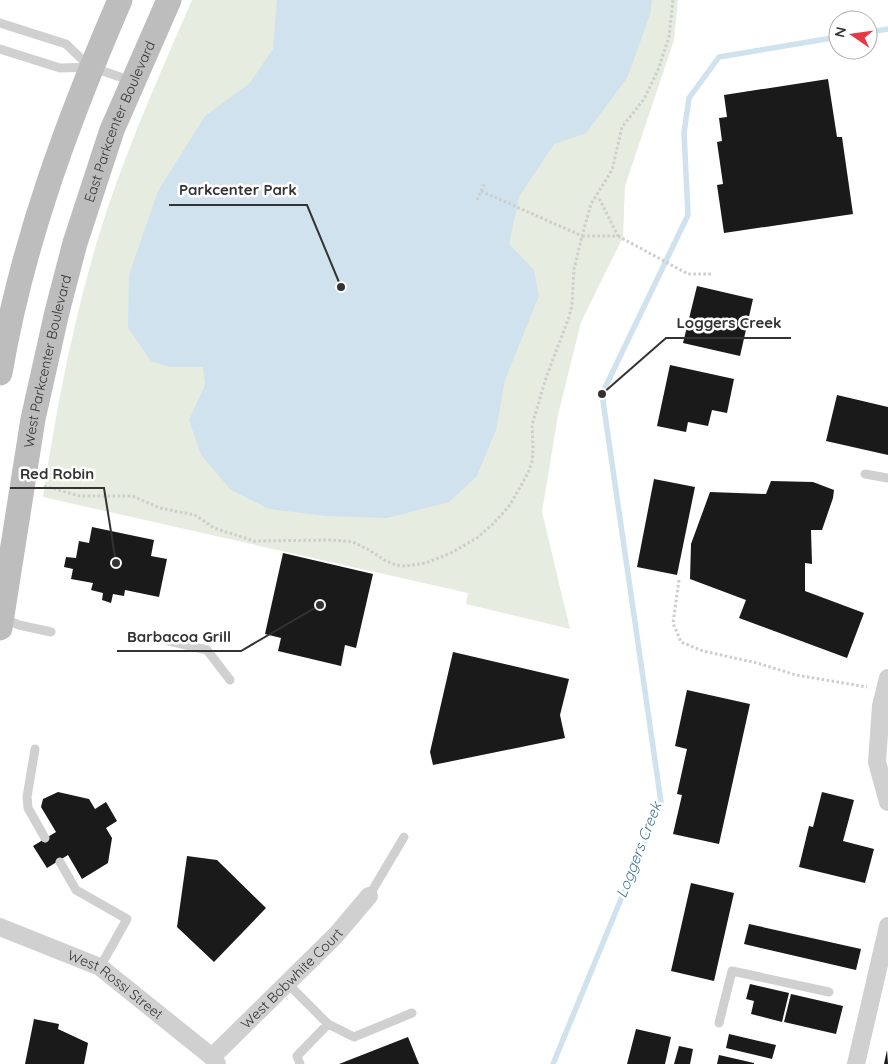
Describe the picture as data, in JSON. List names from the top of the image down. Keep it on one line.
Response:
{"streets":{"main road":["East Parkcenter Boulevard","West Parkcenter Boulevard"],"street":["West Bobwhite Court","West Rossi Street"]},"crossings":[["East Parkcenter Boulevard","West Parkcenter Boulevard"],["West Bobwhite Court","West Rossi Street"]],"water":["Loggers Creek"],"places":["Parkcenter Park","Loggers Creek","Red Robin","Barbacoa Grill"],"north":"left"}
